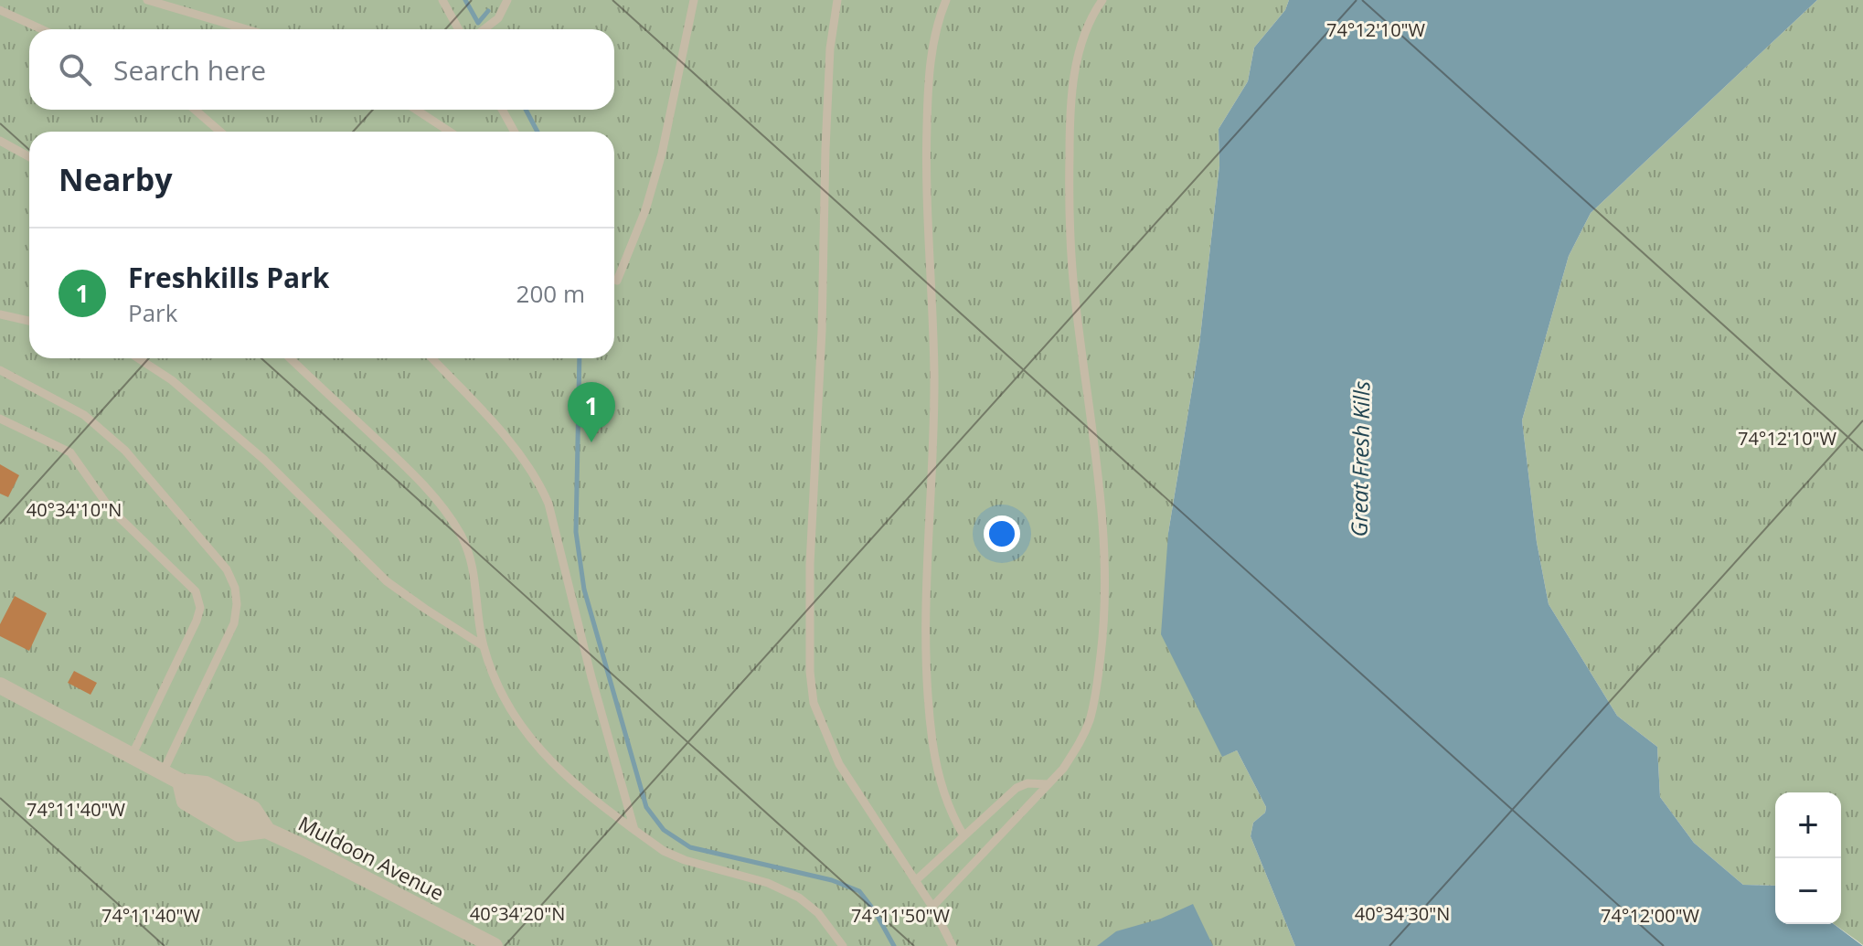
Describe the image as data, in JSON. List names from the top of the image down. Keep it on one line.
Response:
{"streets":{"street":["Muldoon Avenue"]},"water":["Great Fresh Kills"],"page":{"search":"Search here","heading":"Nearby","list":[{"mark":"1","name":"Freshkills Park","note":"Park","value":"200 m"}],"pins":"1","map_buttons":["+","−"]},"coordinates":["74°12'10\"W","40°34'10\"N","74°11'40\"W","40°34'20\"N","40°34'30\"N","74°11'50\"W","74°12'00\"W"]}
